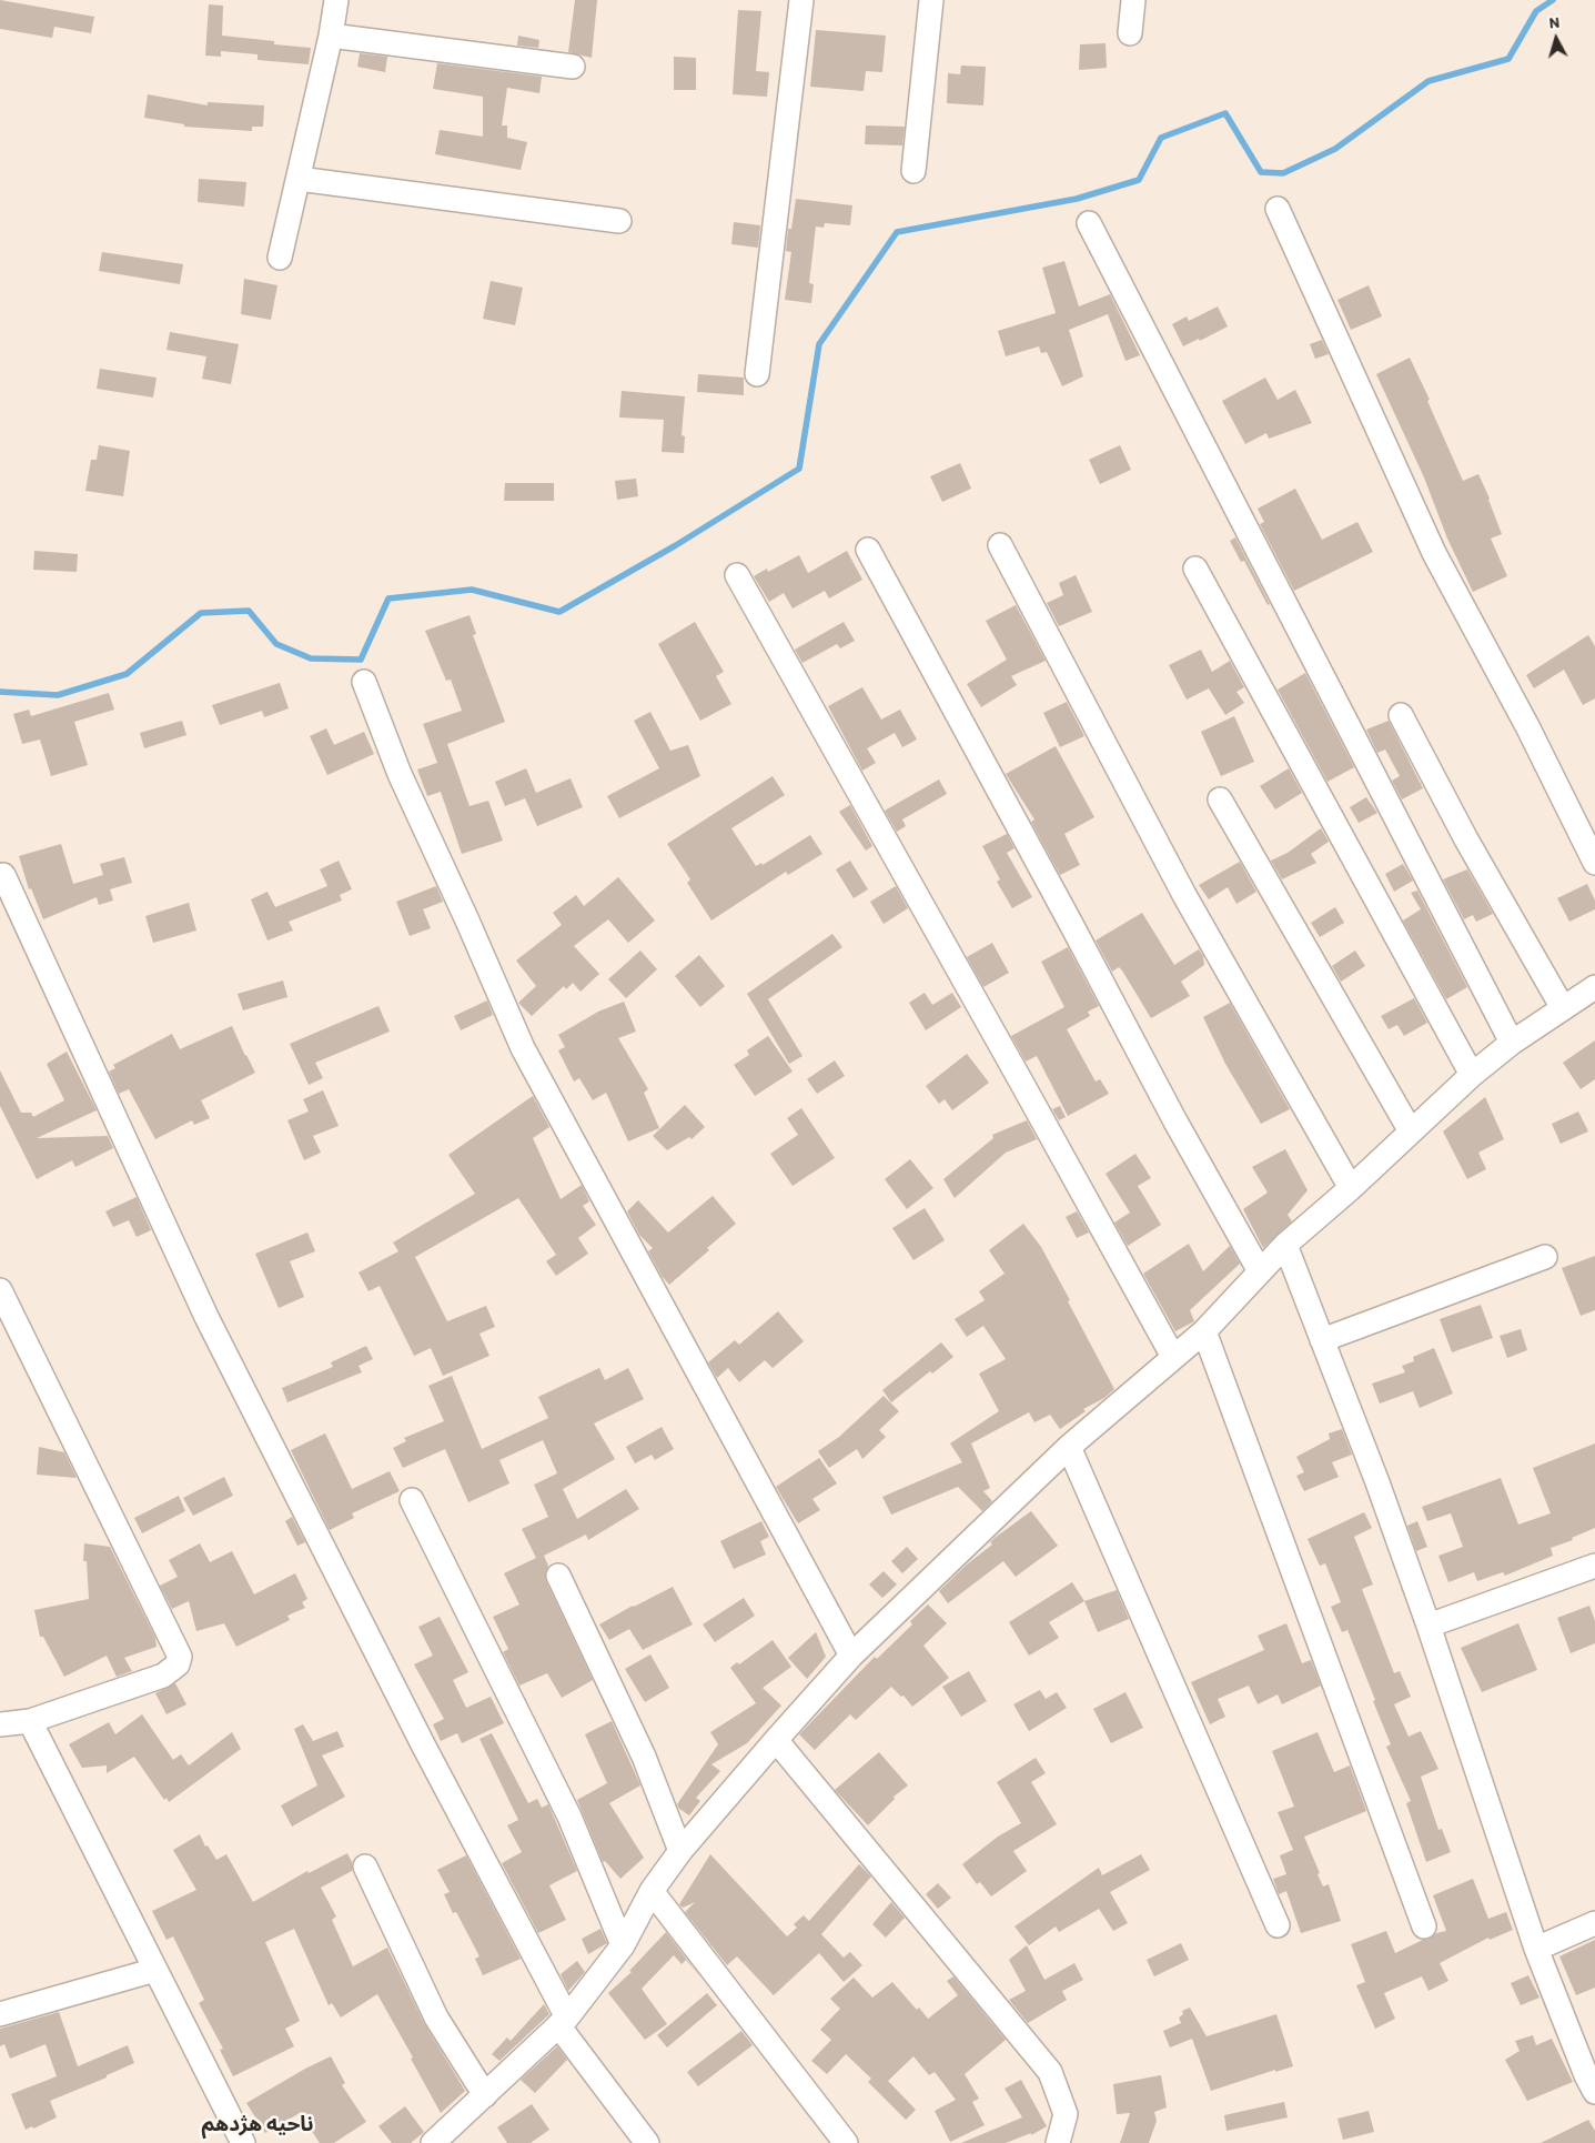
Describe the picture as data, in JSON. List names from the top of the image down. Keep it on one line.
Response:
{"districts":["ناحیه هژدهم"],"north":"top"}
